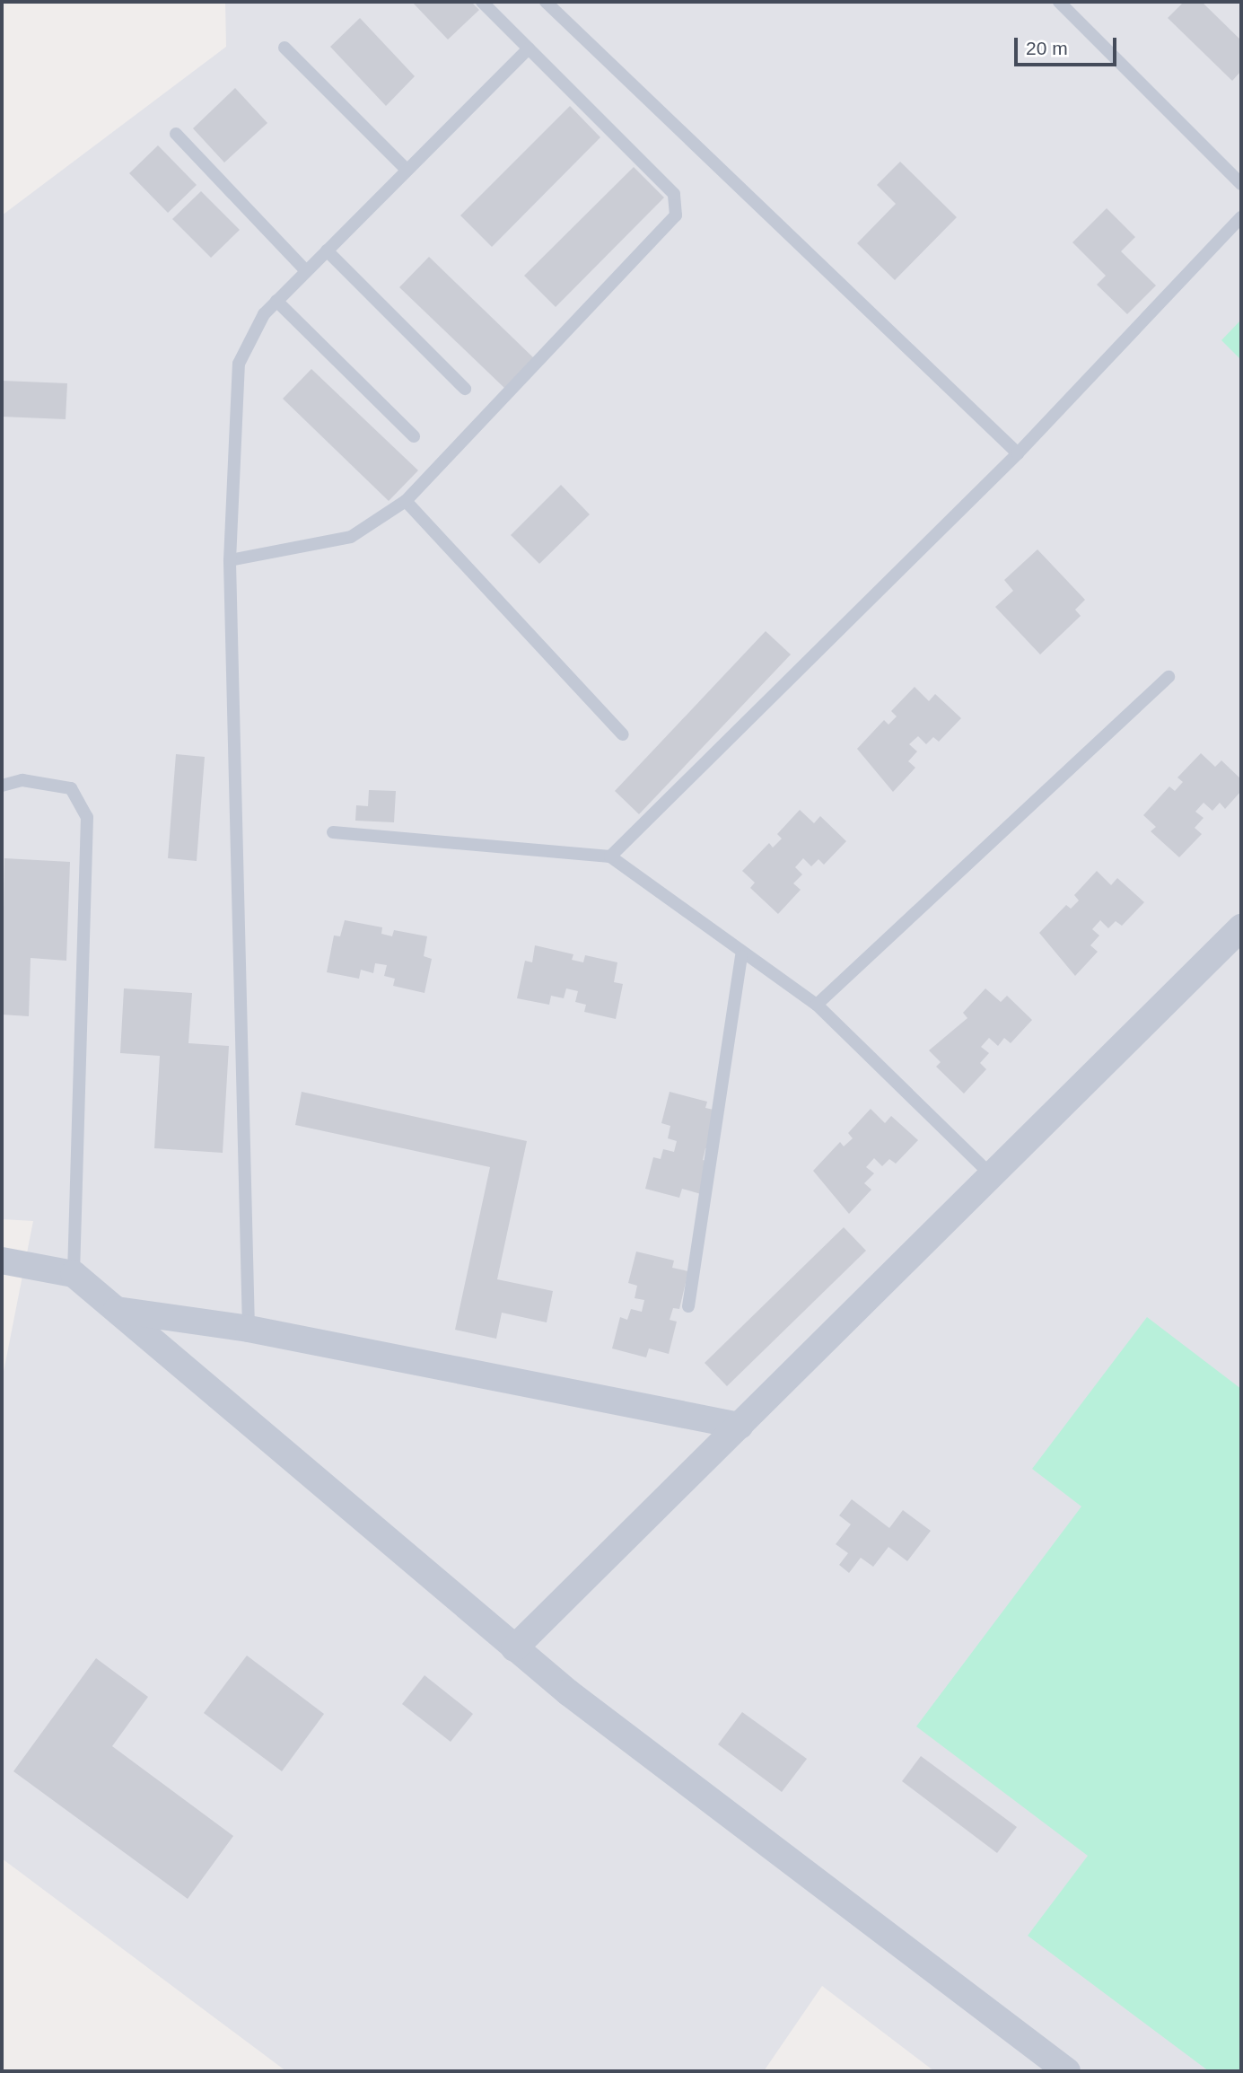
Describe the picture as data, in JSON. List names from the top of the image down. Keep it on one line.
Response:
{"scale_bar":"20 m"}
